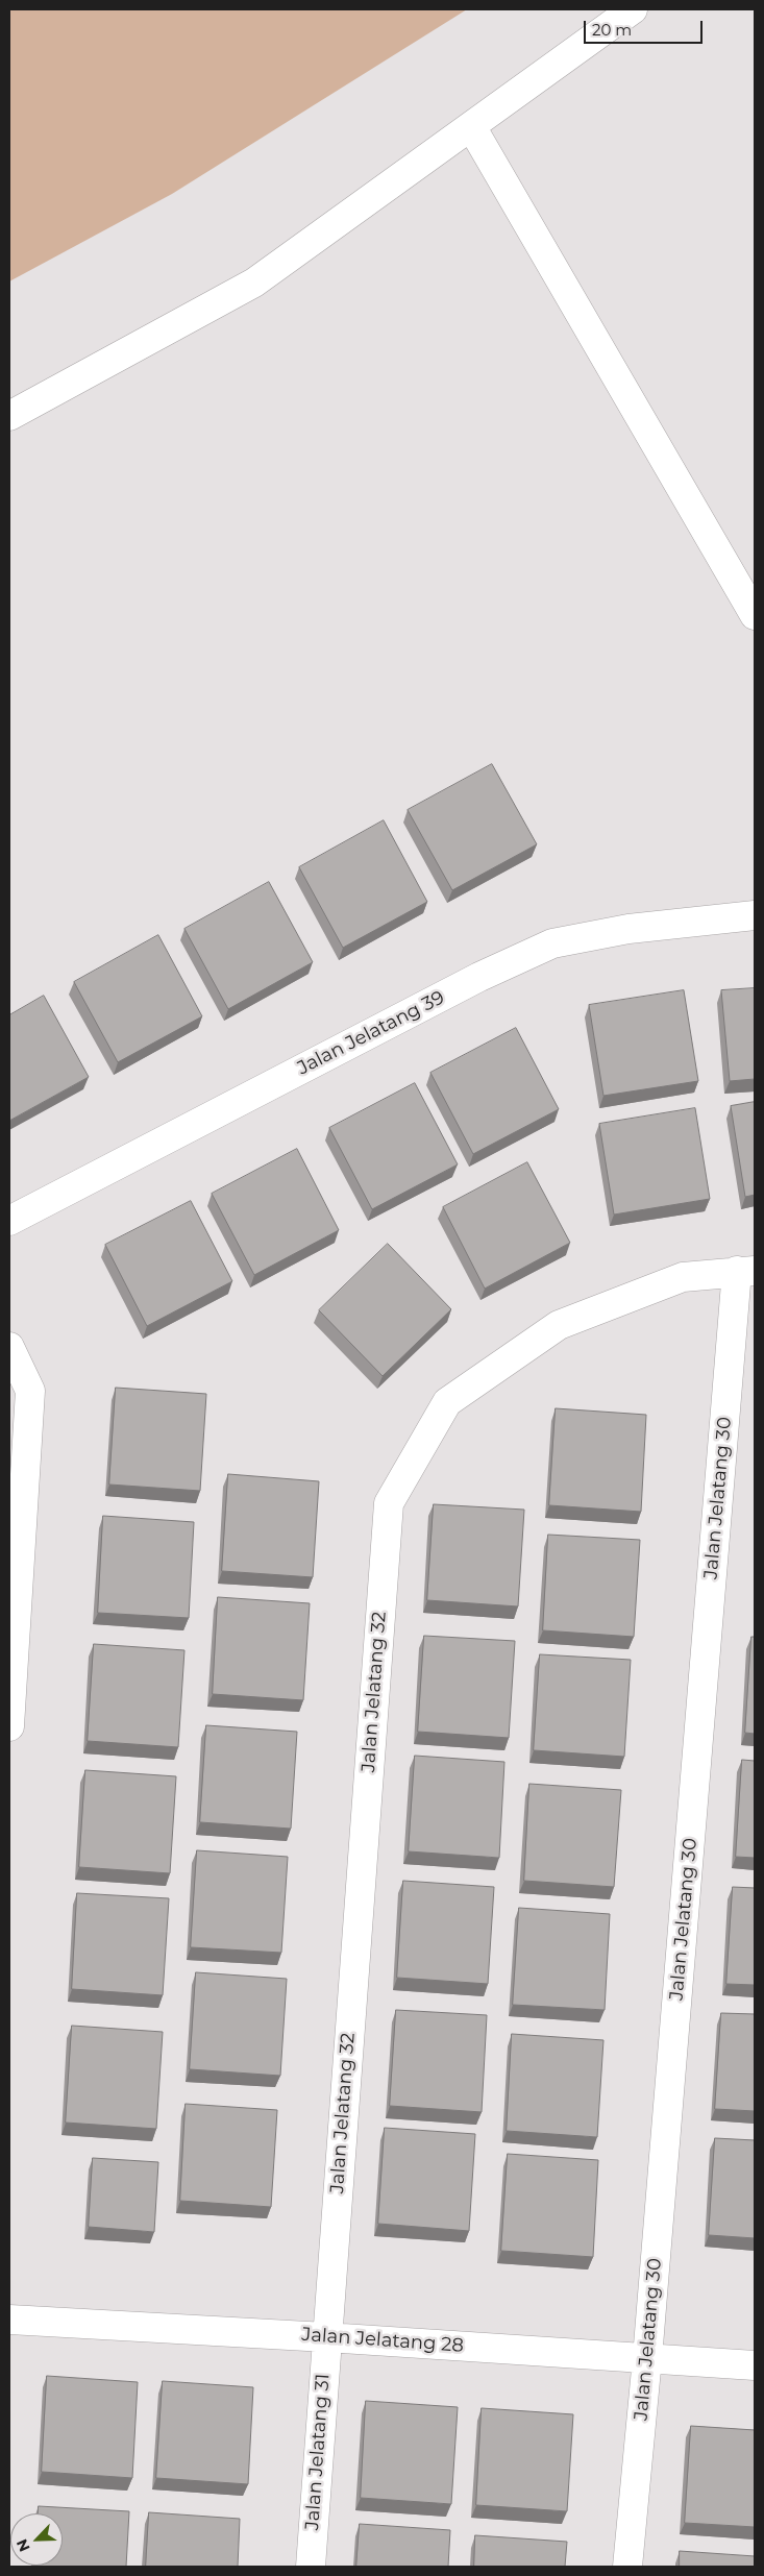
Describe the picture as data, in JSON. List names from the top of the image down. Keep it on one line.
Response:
{"streets":{"street":["Jalan Jelatang 39","Jalan Jelatang 30","Jalan Jelatang 32","Jalan Jelatang 28","Jalan Jelatang 31"]},"crossings":[["Jalan Jelatang 30","Jalan Jelatang 32"],["Jalan Jelatang 30","Jalan Jelatang 28"],["Jalan Jelatang 32","Jalan Jelatang 28"],["Jalan Jelatang 32","Jalan Jelatang 31"],["Jalan Jelatang 28","Jalan Jelatang 31"]],"scale_bar":"20 m","north":"bottom left"}
